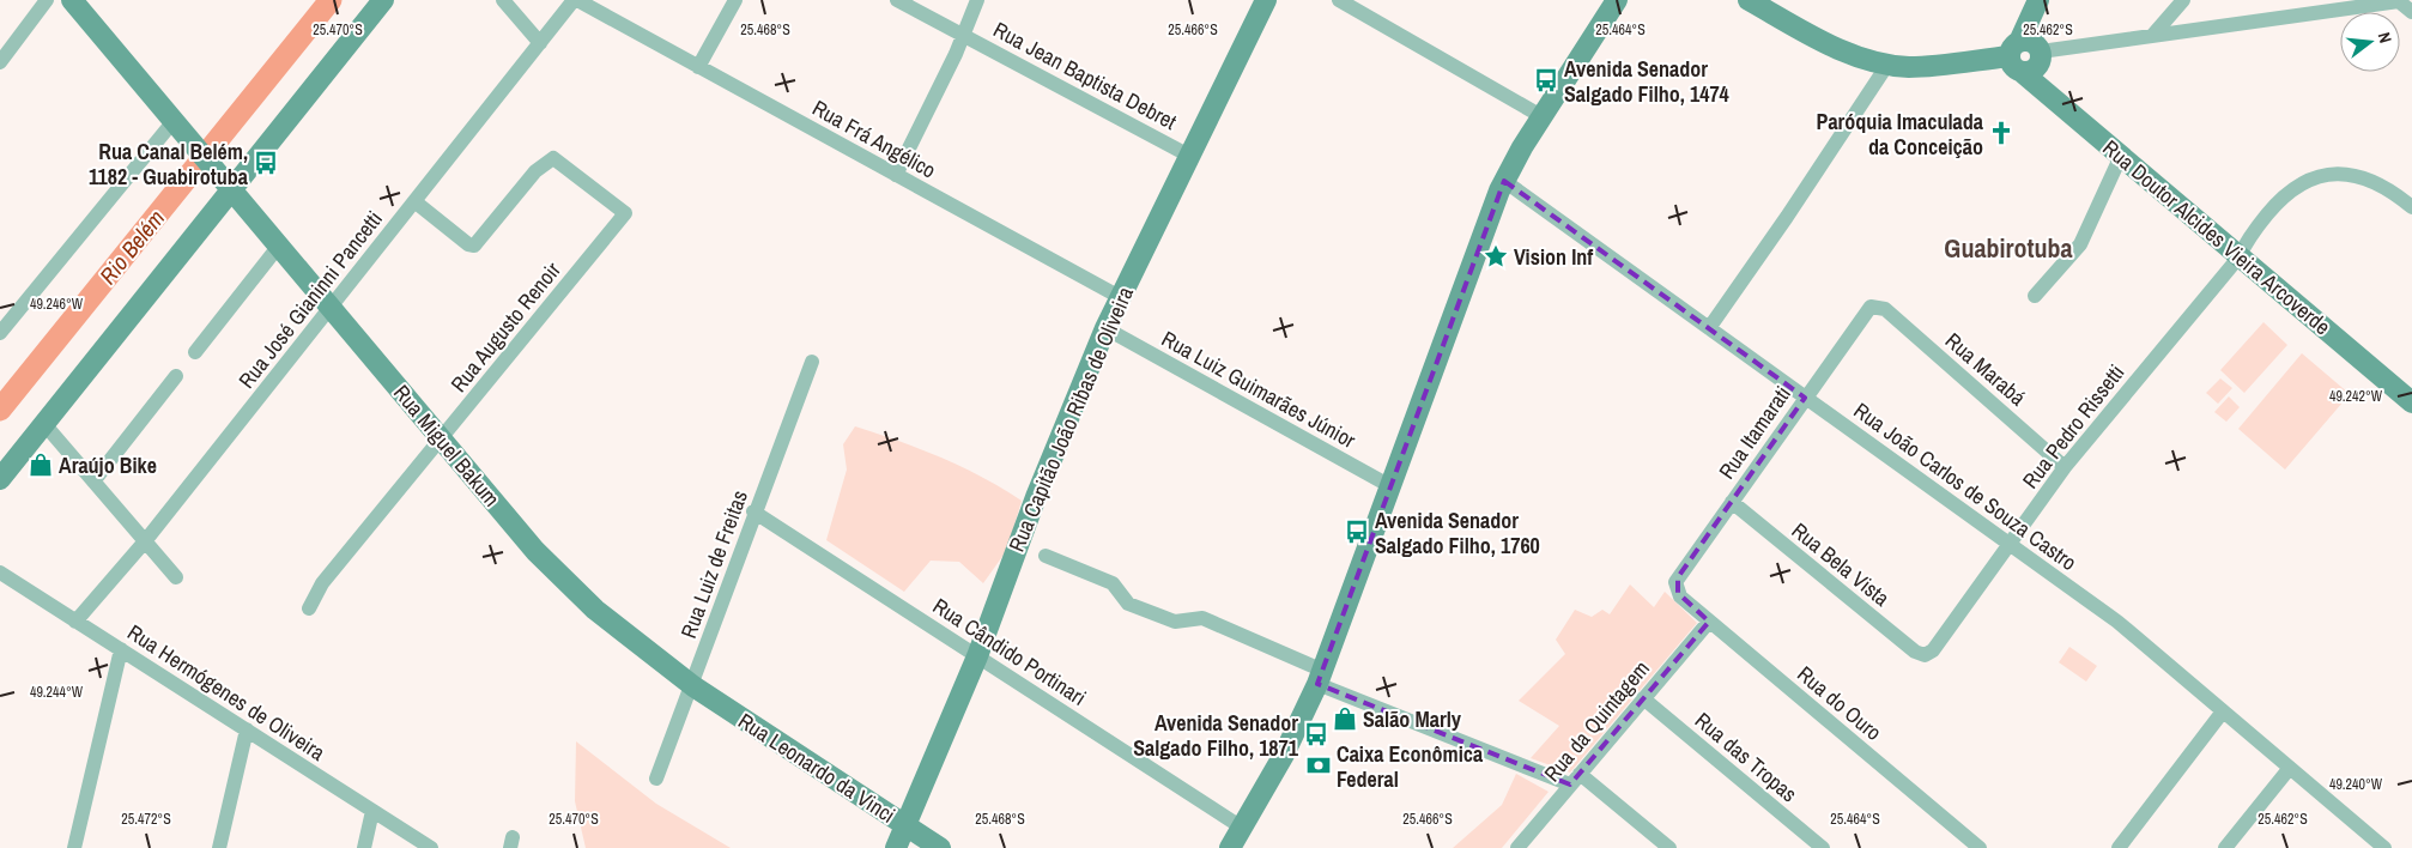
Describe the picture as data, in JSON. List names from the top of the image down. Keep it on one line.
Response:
{"streets":{"street":["Rua Jean Baptista Debret","Rua Frá Angélico","Rua Doutor Alcides Vieira Arcoverde","Rua José Gianinni Pancetti","Rua Augusto Renoir","Rua Marabá","Rua Luiz Guimarães Júnior","Rua Capitão João Ribas de Oliveira","Rua Pedro Rissetti","Rua Itamarati","Rua Miguel Bakum","Rua João Carlos de Souza Castro","Rua Luiz de Freitas","Rua Bela Vista","Rua Cândido Portinari","Rua Hermógenes de Oliveira","Rua do Ouro","Rua da Quintagem","Rua das Tropas","Rua Leonardo da Vinci"]},"crossings":[["Rua Jean Baptista Debret","Rua Capitão João Ribas de Oliveira"],["Rua Frá Angélico","Rua José Gianinni Pancetti"],["Rua Frá Angélico","Rua Capitão João Ribas de Oliveira"],["Rua Doutor Alcides Vieira Arcoverde","Rua Pedro Rissetti"],["Rua José Gianinni Pancetti","Rua Augusto Renoir"],["Rua José Gianinni Pancetti","Rua Miguel Bakum"],["Rua José Gianinni Pancetti","Rua Hermógenes de Oliveira"],["Rua Augusto Renoir","Rua Miguel Bakum"],["Rua Marabá","Rua Pedro Rissetti"],["Rua Marabá","Rua Itamarati"],["Rua Luiz Guimarães Júnior","Rua Capitão João Ribas de Oliveira"],["Rua Capitão João Ribas de Oliveira","Rua Cândido Portinari"],["Rua Capitão João Ribas de Oliveira","Rua Leonardo da Vinci"],["Rua Pedro Rissetti","Rua João Carlos de Souza Castro"],["Rua Pedro Rissetti","Rua Bela Vista"],["Rua Itamarati","Rua João Carlos de Souza Castro"],["Rua Itamarati","Rua Bela Vista"],["Rua Itamarati","Rua do Ouro"],["Rua Miguel Bakum","Rua Luiz de Freitas"],["Rua Miguel Bakum","Rua Leonardo da Vinci"],["Rua Luiz de Freitas","Rua Cândido Portinari"],["Rua Luiz de Freitas","Rua Leonardo da Vinci"],["Rua do Ouro","Rua da Quintagem"],["Rua da Quintagem","Rua das Tropas"]],"districts":["Guabirotuba"],"water":["Rio Belém"],"places":{"bus stop":["Avenida Senador Salgado Filho, 1474","Rua Canal Belém, 1182 - Guabirotuba","Avenida Senador Salgado Filho, 1760","Avenida Senador Salgado Filho, 1871"],"church":["Paróquia Imaculada da Conceição"],"place":["Vision Inf"],"shop":["Araújo Bike","Salão Marly"],"bank":["Caixa Econômica Federal"]},"north":"right","coordinates":["25.470°S","25.468°S","25.466°S","25.464°S","25.462°S","49.246°W","49.242°W","49.244°W","49.240°W","25.472°S"]}
